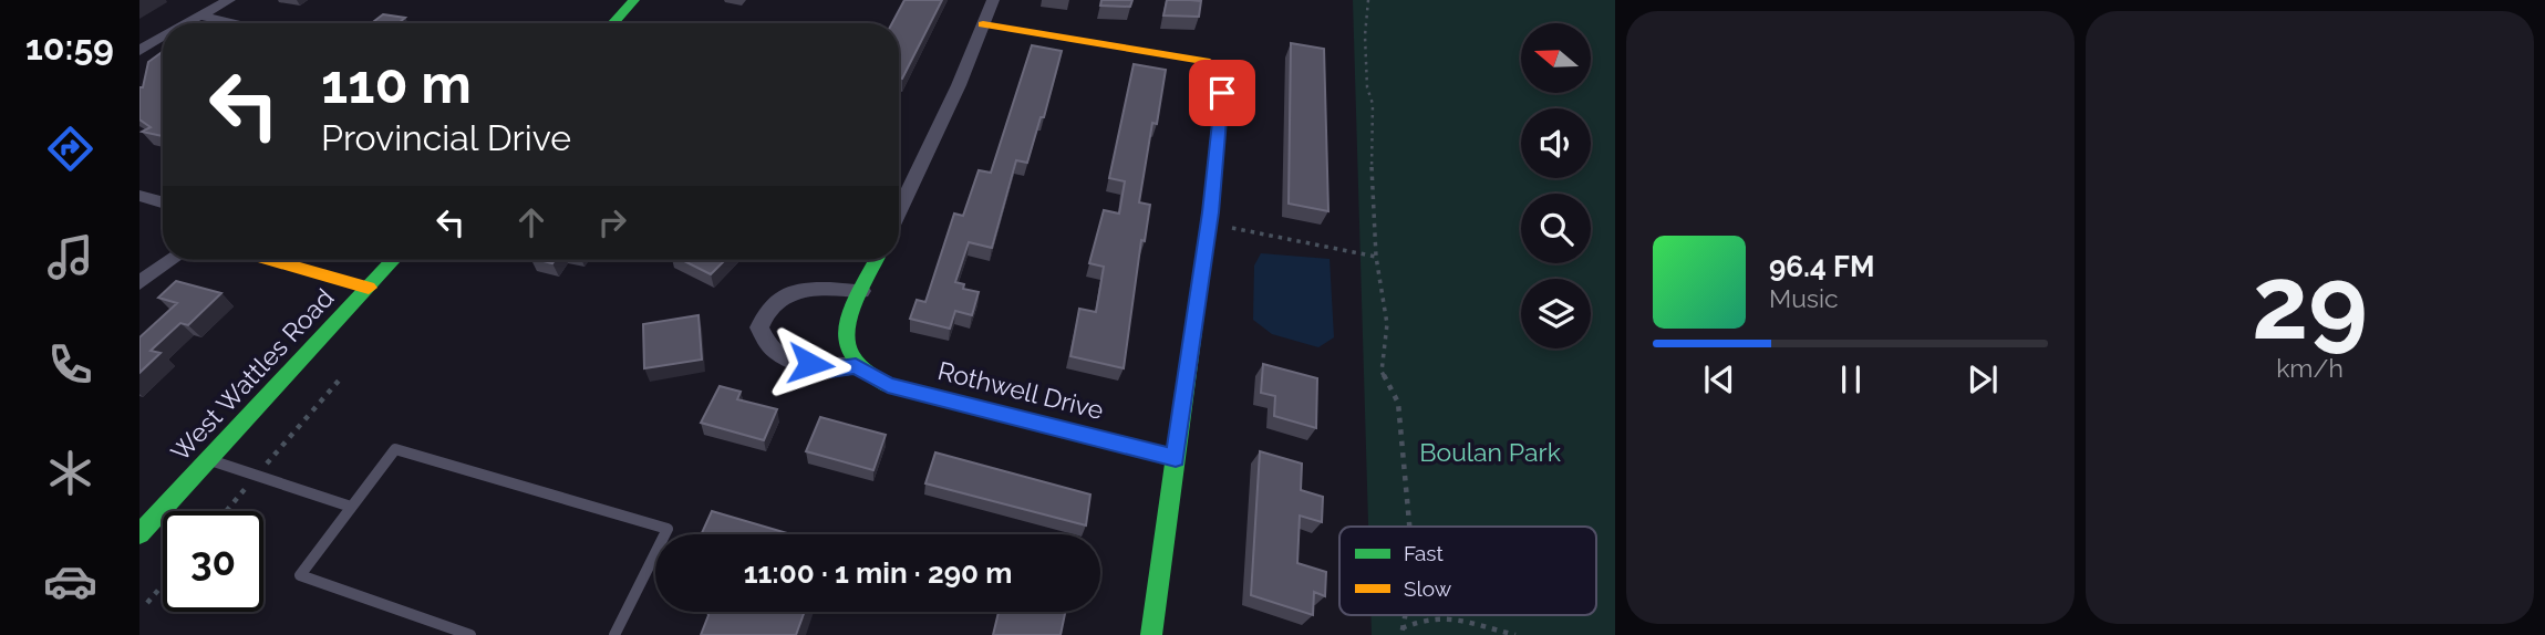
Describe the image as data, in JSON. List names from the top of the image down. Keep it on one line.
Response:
{"streets":{"street":["West Wattles Road","Rothwell Drive"]},"parks":["Boulan Park"],"legend":["Fast","Slow"],"north":"left","page":{"tabs":"10:59","tile":["29","km/h"],"turn":["110 m","Provincial Drive"],"song":["96.4 FM","Music"],"limit":"30","trip":"11:00 · 1 min · 290 m"}}
